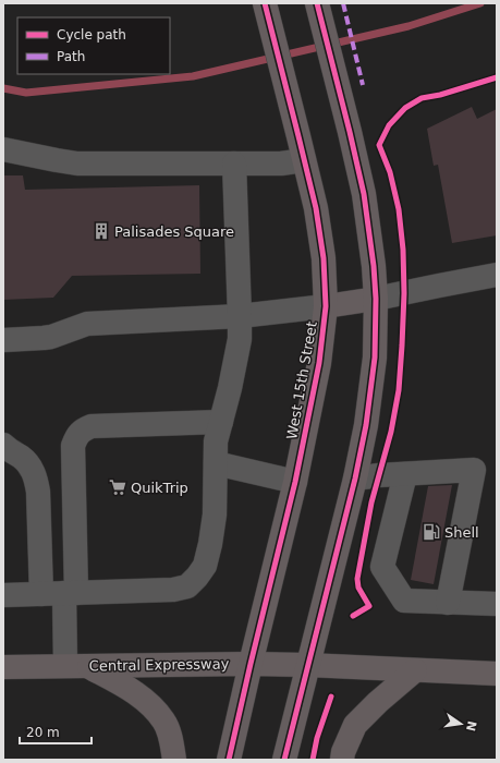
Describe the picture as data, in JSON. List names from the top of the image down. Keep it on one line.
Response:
{"streets":{"main road":["West 15th Street","Central Expressway"]},"crossings":[["West 15th Street","Central Expressway"]],"places":{"building":["Palisades Square"],"supermarket":["QuikTrip"],"fuel station":["Shell"]},"legend":["Cycle path","Path"],"scale_bar":"20 m","north":"right"}
